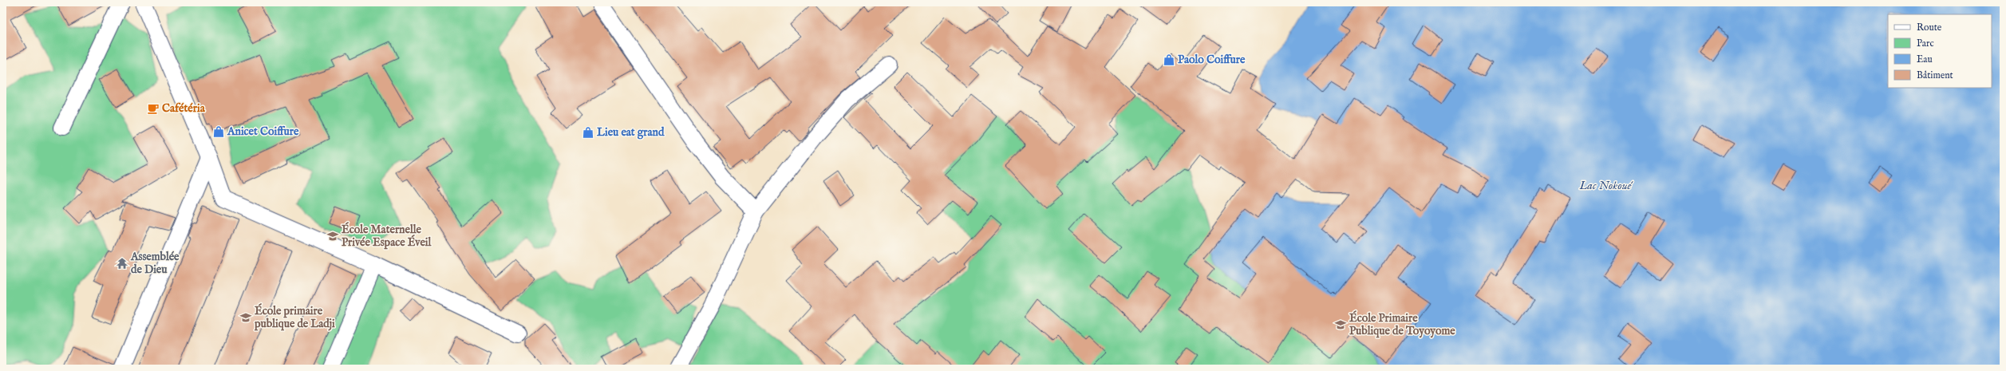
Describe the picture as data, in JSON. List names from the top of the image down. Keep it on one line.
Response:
{"water":["Lac Nokoué"],"places":{"shop":["Paolo Coiffure","Anicet Coiffure","Lieu eat grand"],"cafe":["Cafétéria"],"school or university":["École Maternelle Privée Espace Éveil","École primaire publique de Ladji","École Primaire Publique de Toyoyome"],"temple":["Assemblée de Dieu"]},"legend":["Route","Parc","Eau","Bâtiment"]}
